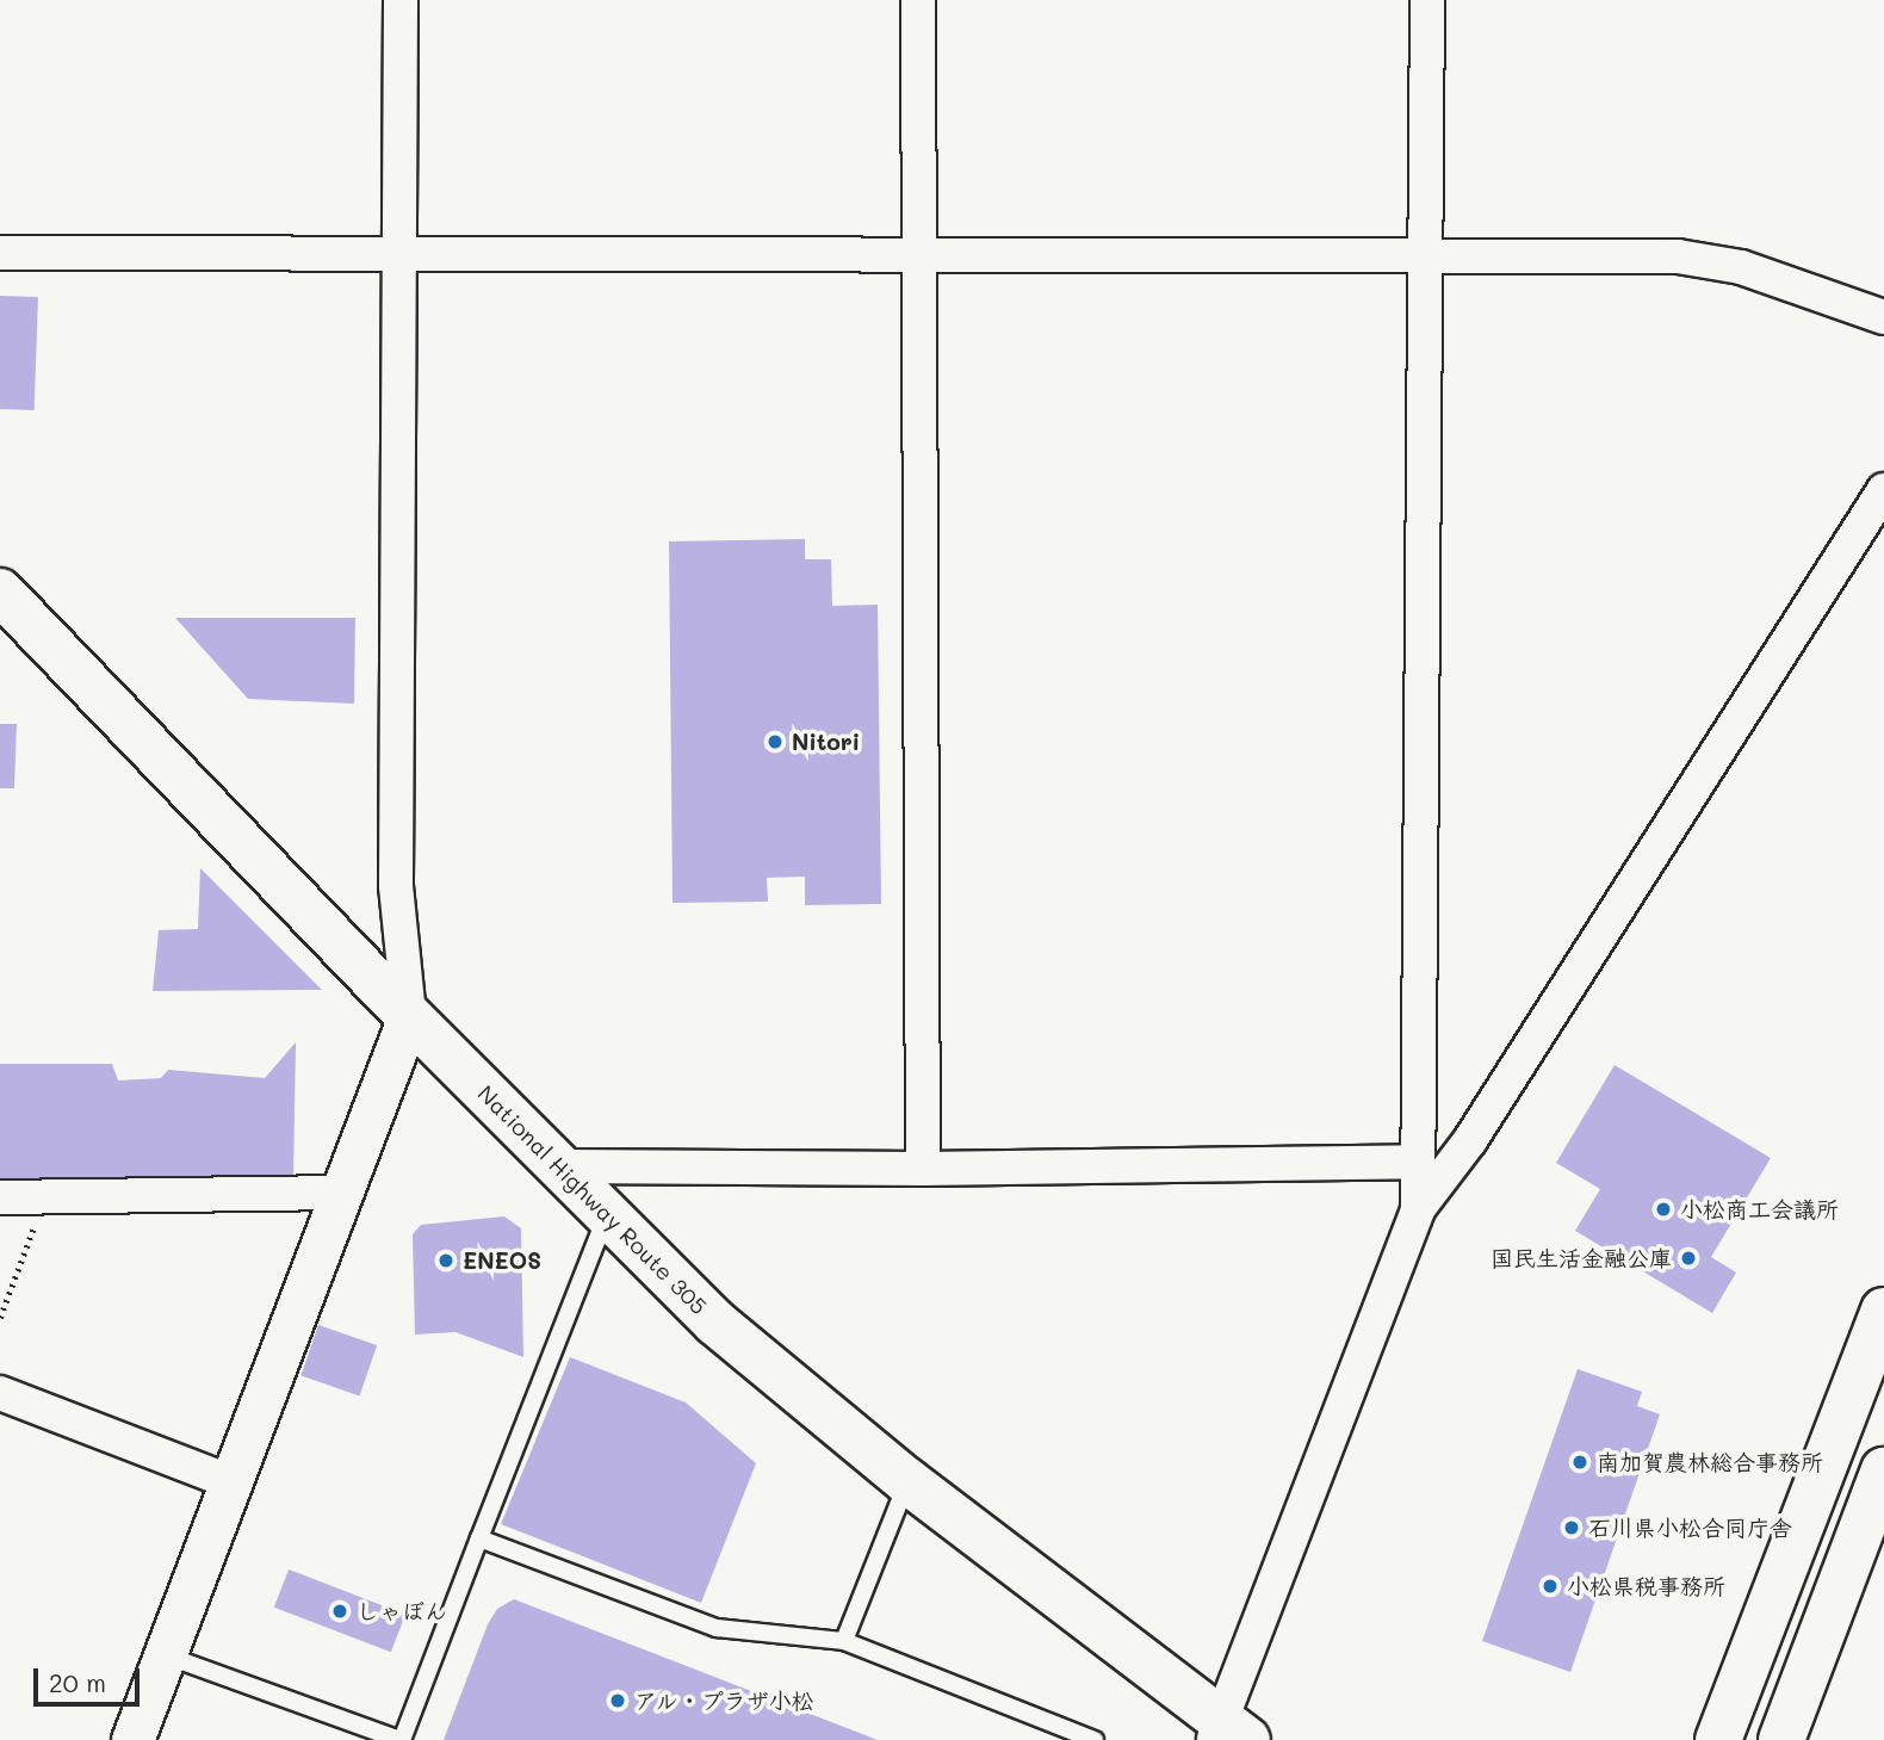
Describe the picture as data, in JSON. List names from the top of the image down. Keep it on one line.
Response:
{"streets":{"highway":["National Highway Route 305"]},"places":["Nitori","小松商工会議所","国民生活金融公庫","ENEOS","南加賀農林総合事務所","石川県小松合同庁舎","小松県税事務所","しゃぼん","アル・プラザ小松"],"scale_bar":"20 m"}
